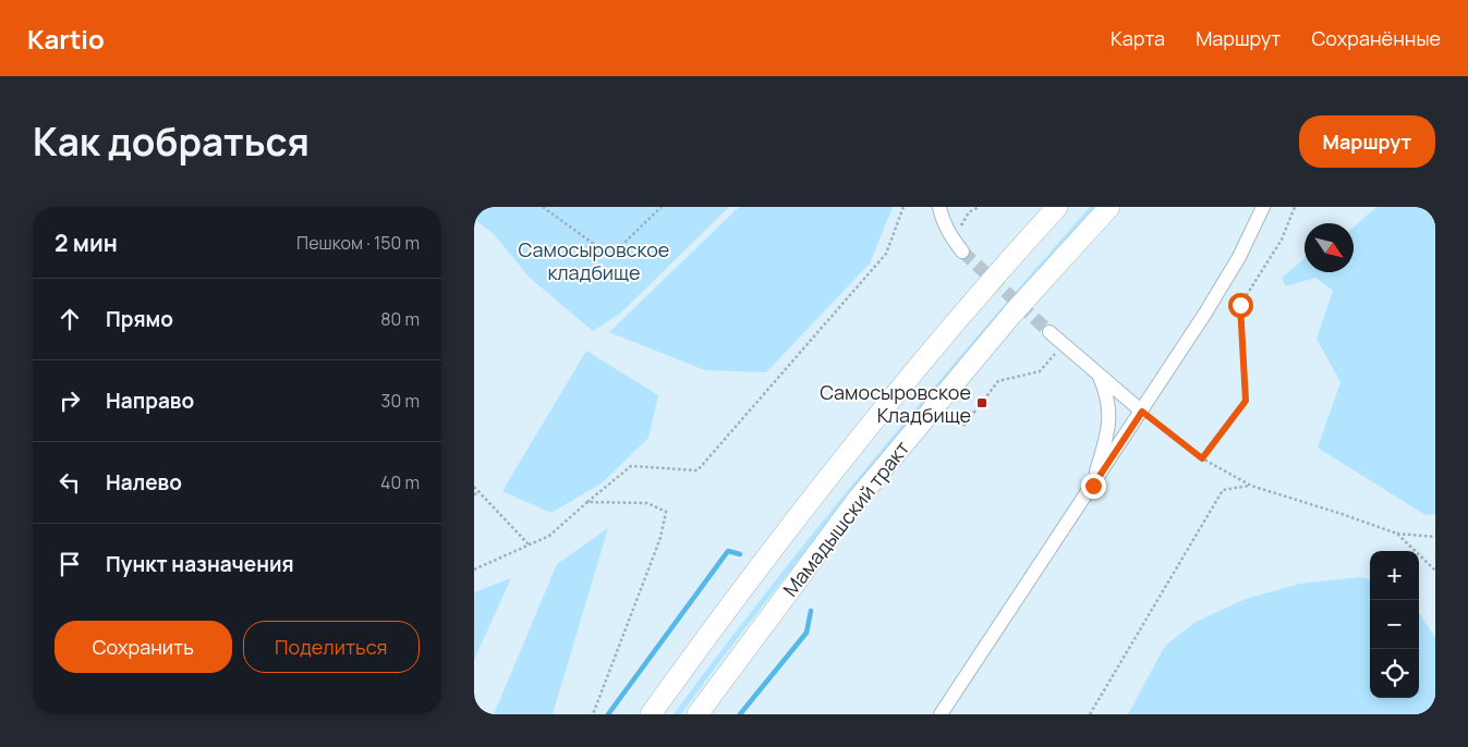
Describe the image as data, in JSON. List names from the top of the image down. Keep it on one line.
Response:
{"streets":{"main road":["Мамадышский тракт"]},"parks":["Самосыровское кладбище"],"places":{"transit":["Самосыровское Кладбище"]},"north":"bottom right","page":{"header":"Kartio","nav":["Карта","Маршрут","Сохранённые"],"title":"Как добраться","buttons":["Маршрут",["Сохранить","Поделиться"]],"heading":["2 мин","Пешком · 150 m"],"list":[["Прямо","80 m"],["Направо","30 m"],["Налево","40 m"],"Пункт назначения"],"map_buttons":["+","−"]}}
